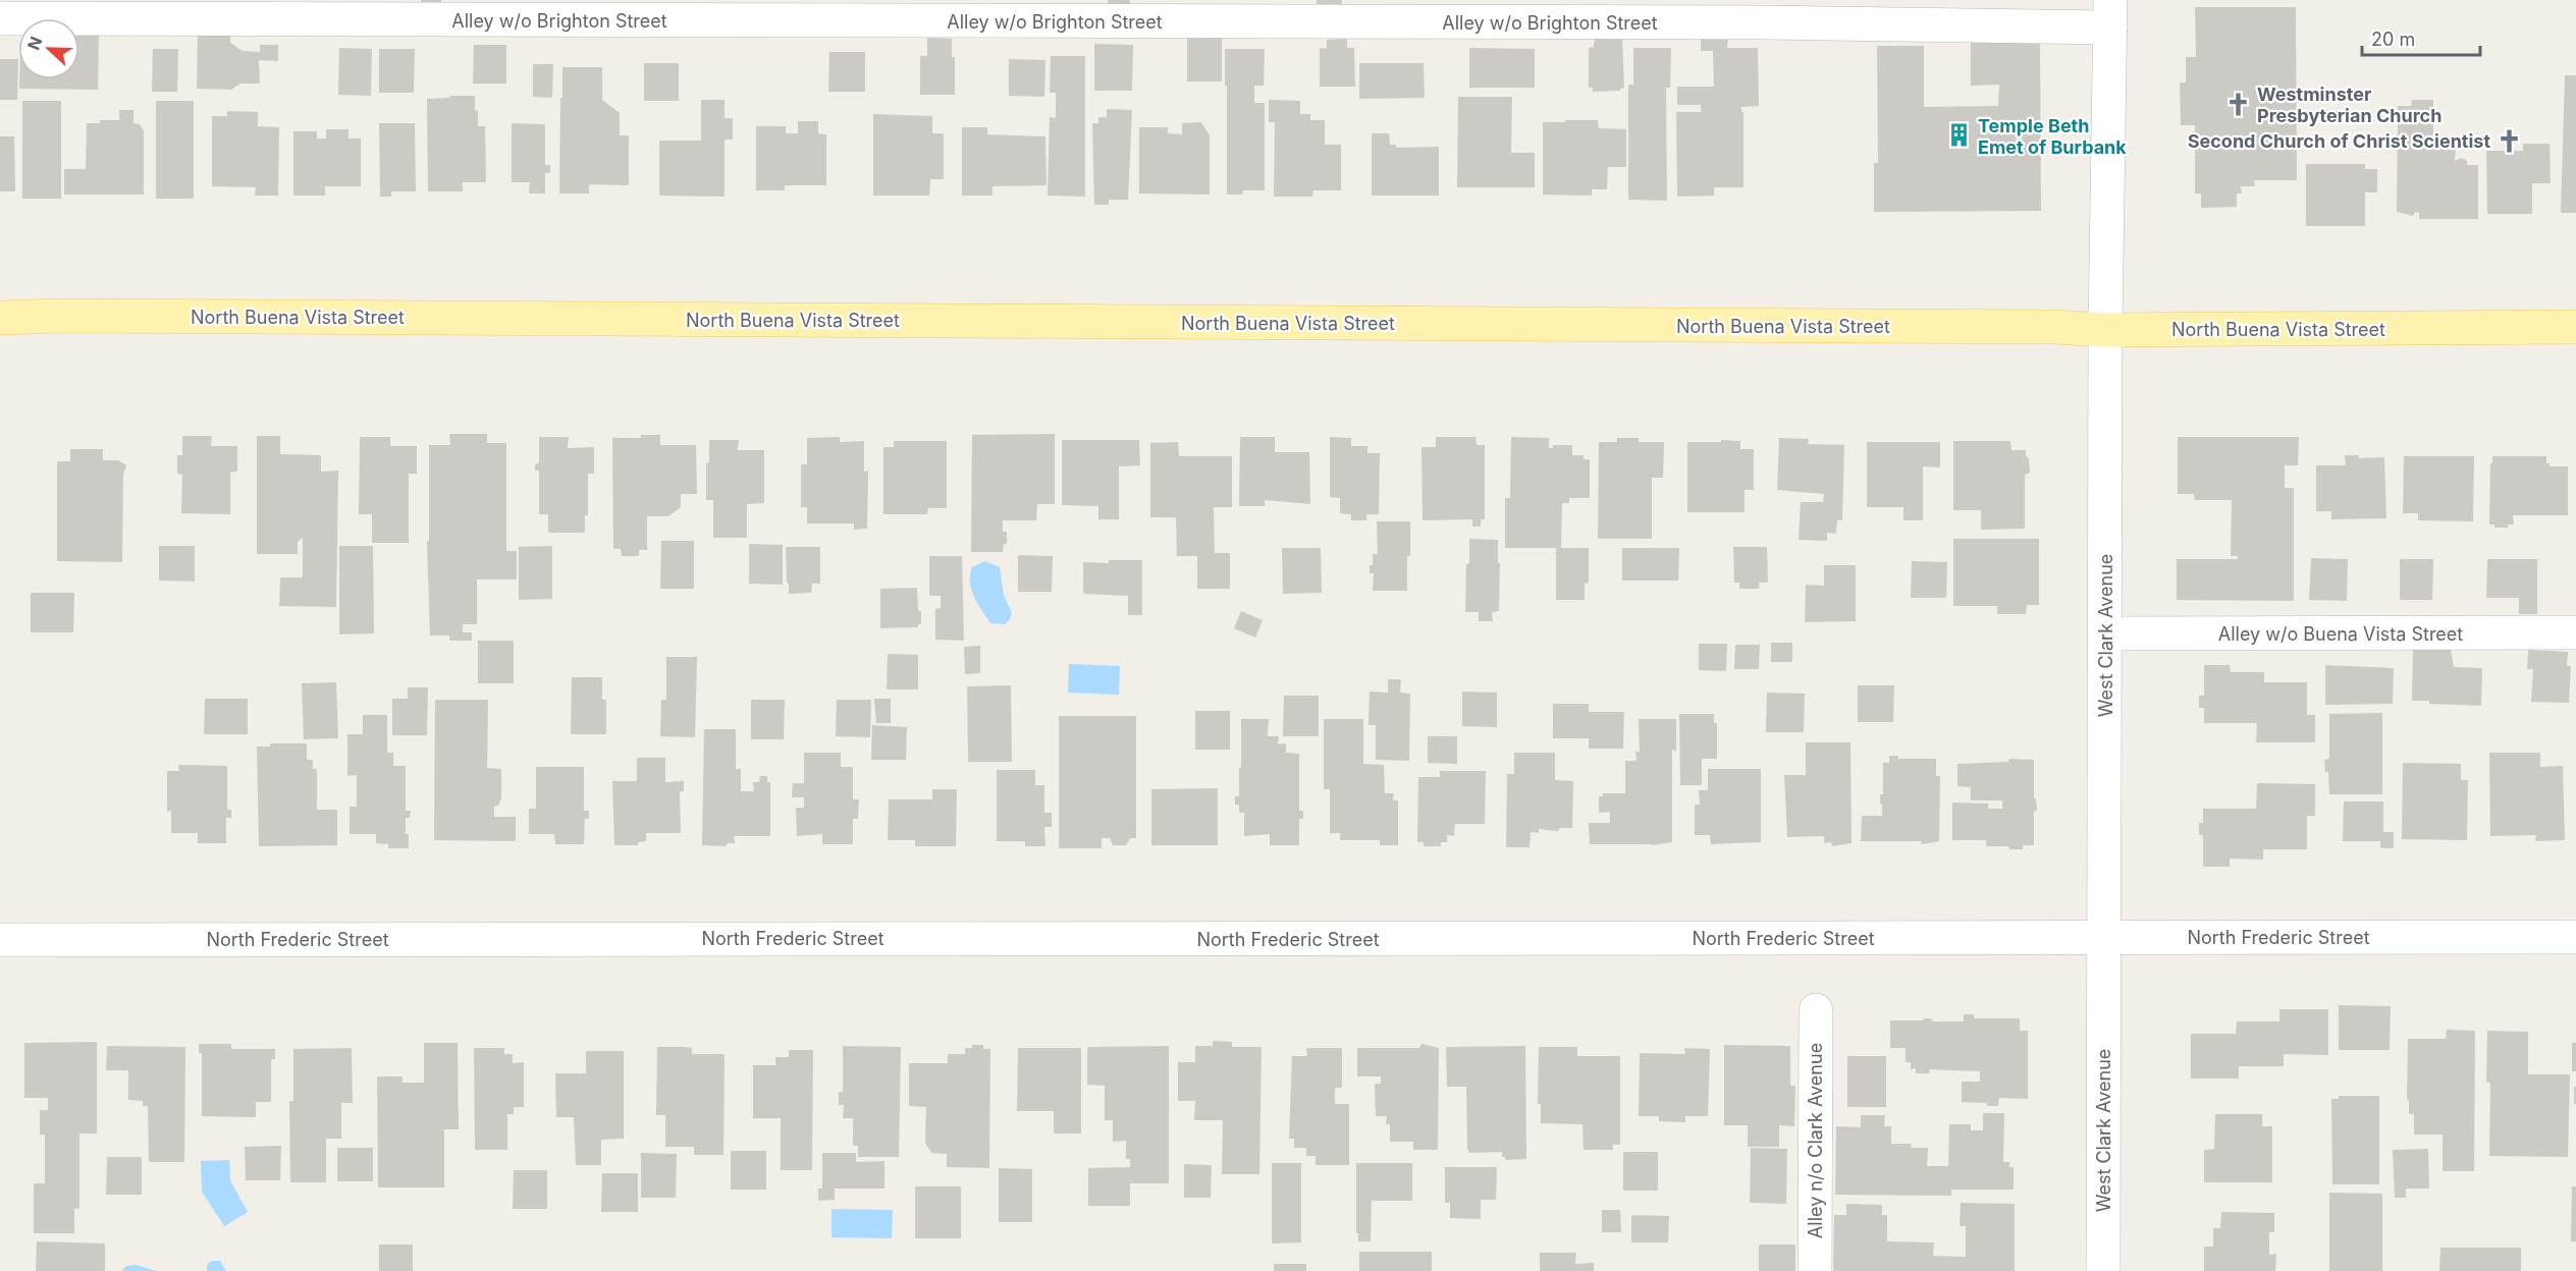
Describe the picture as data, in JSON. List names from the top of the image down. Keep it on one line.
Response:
{"streets":{"main road":["North Buena Vista Street"],"street":["Alley w/o Brighton Street","Alley w/o Buena Vista Street","West Clark Avenue","North Frederic Street","Alley n/o Clark Avenue"]},"crossings":[["Alley w/o Brighton Street","West Clark Avenue"],["North Buena Vista Street","West Clark Avenue"],["Alley w/o Buena Vista Street","West Clark Avenue"],["West Clark Avenue","North Frederic Street"]],"places":{"church":["Westminster Presbyterian Church","Second Church of Christ Scientist"],"building":["Temple Beth Emet of Burbank"]},"scale_bar":"20 m","north":"left"}
